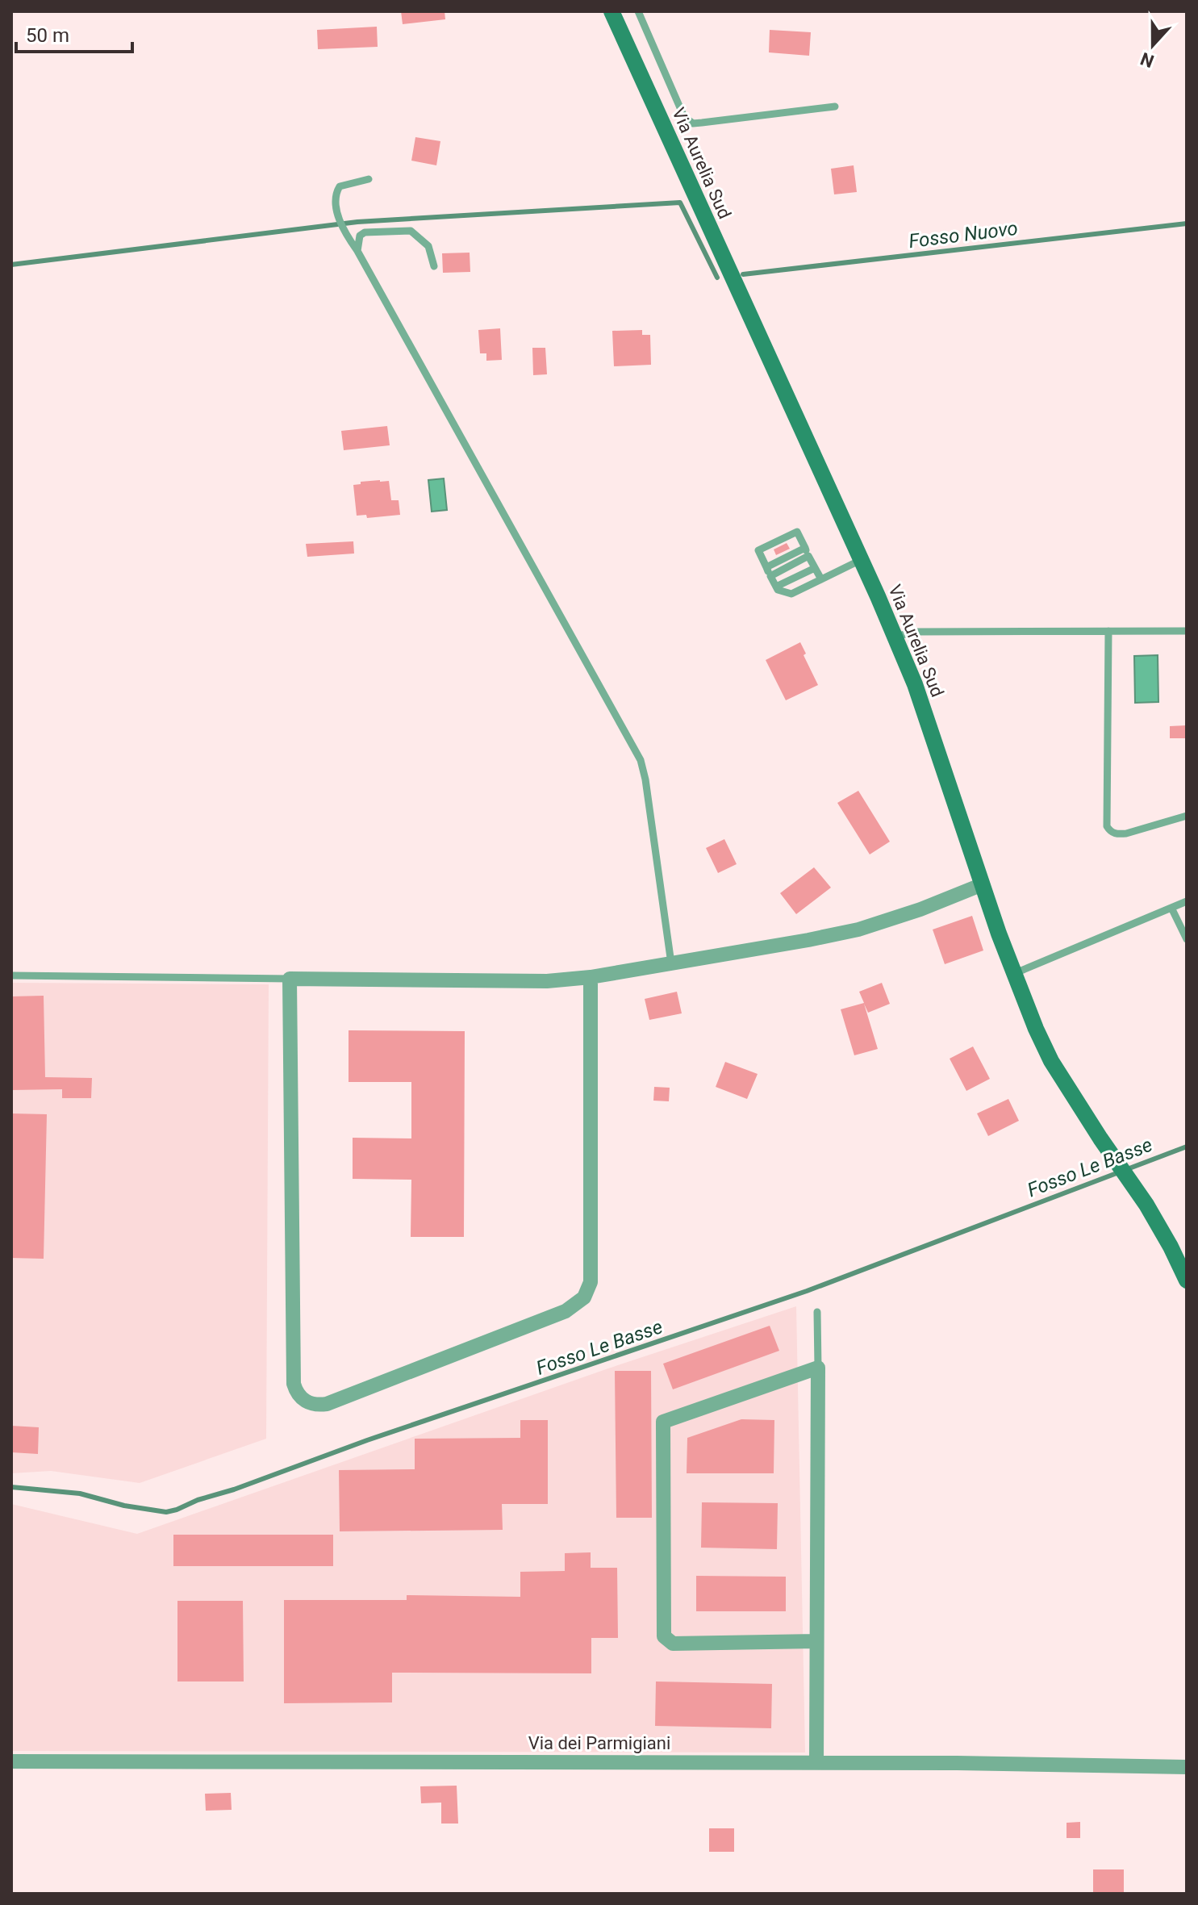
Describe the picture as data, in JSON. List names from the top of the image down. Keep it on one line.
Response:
{"streets":{"main road":["Via Aurelia Sud"],"street":["Via dei Parmigiani"]},"water":["Fosso Nuovo","Fosso Le Basse"],"scale_bar":"50 m","north":"bottom"}
